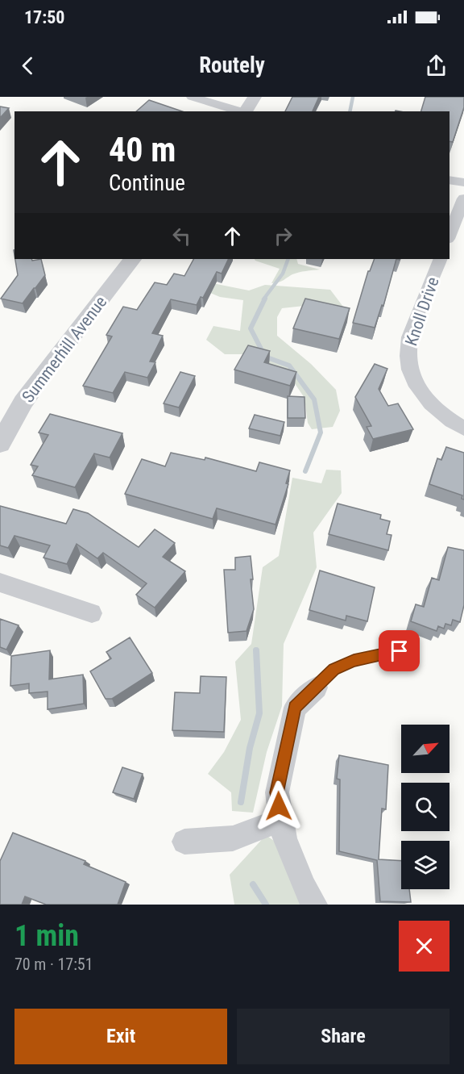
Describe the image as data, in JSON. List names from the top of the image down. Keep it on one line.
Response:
{"streets":{"street":["Knoll Drive","Summerhill Avenue"]},"north":"top right","page":{"status":"17:50","header":"Routely","turn":["40 m","Continue"],"heading":["1 min","70 m · 17:51"],"buttons":["Exit","Share"]}}
